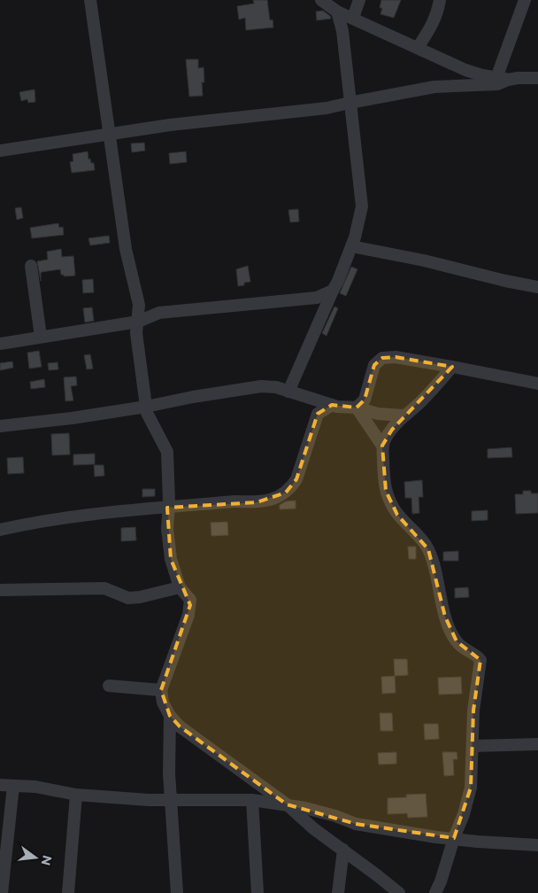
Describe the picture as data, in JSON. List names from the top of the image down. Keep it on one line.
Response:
{"north":"right"}
